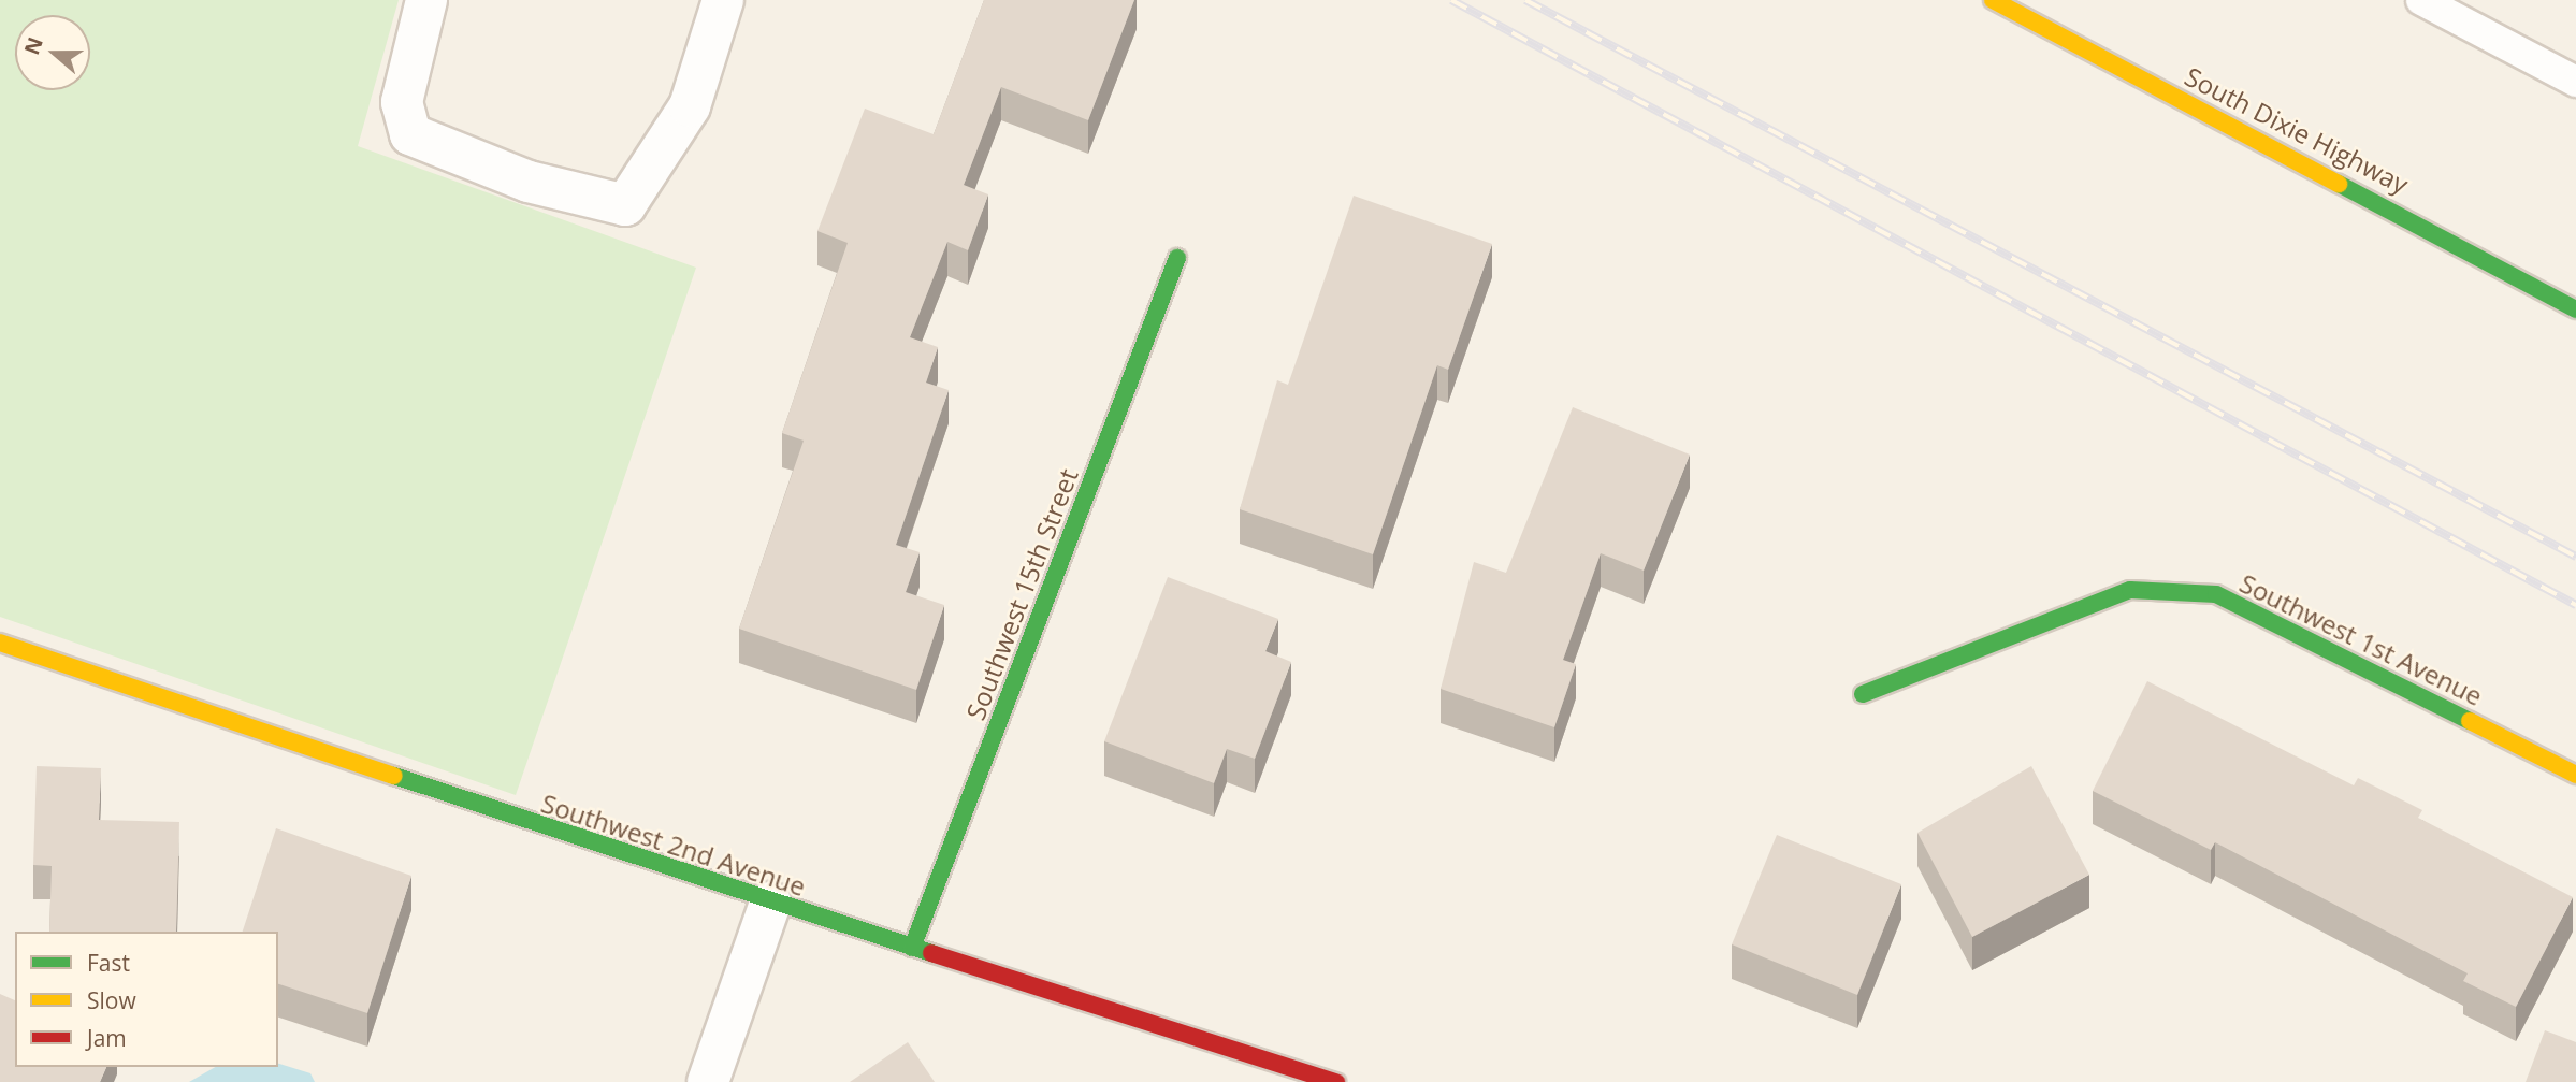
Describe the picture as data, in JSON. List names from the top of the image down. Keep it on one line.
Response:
{"streets":{"street":["South Dixie Highway","Southwest 15th Street","Southwest 1st Avenue","Southwest 2nd Avenue"]},"crossings":[["Southwest 15th Street","Southwest 2nd Avenue"]],"legend":["Fast","Slow","Jam"],"north":"left"}
